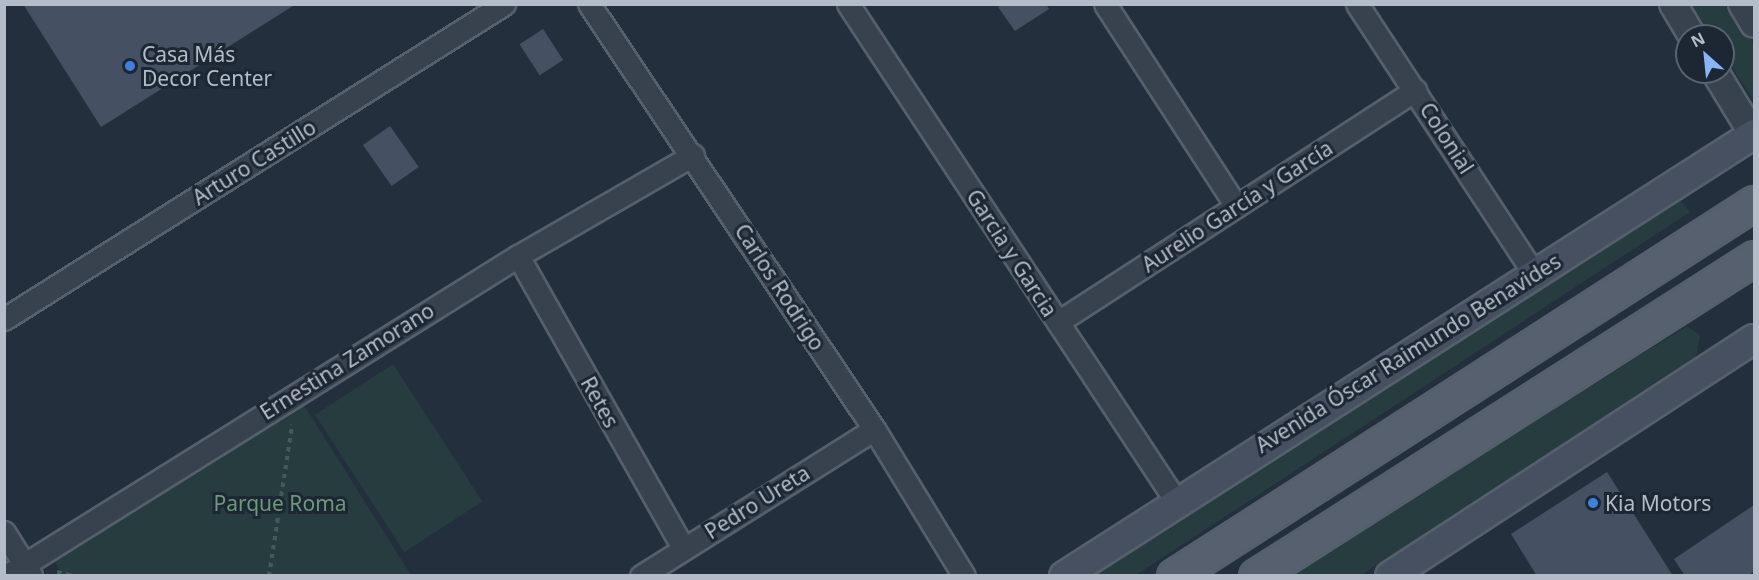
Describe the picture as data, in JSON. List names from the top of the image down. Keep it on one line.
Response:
{"streets":{"main road":["Avenida Óscar Raimundo Benavides"],"street":["Colonial","Arturo Castillo","Aurelio García y García","Garcia y Garcia","Carlos Rodrigo","Ernestina Zamorano","Retes","Pedro Ureta"]},"crossings":[["Colonial","Aurelio García y García"],["Colonial","Avenida Óscar Raimundo Benavides"],["Aurelio García y García","Garcia y Garcia"],["Garcia y Garcia","Avenida Óscar Raimundo Benavides"],["Carlos Rodrigo","Ernestina Zamorano"],["Carlos Rodrigo","Pedro Ureta"],["Ernestina Zamorano","Retes"],["Retes","Pedro Ureta"]],"parks":["Parque Roma"],"places":["Casa Más Decor Center","Kia Motors"],"north":"top left"}
